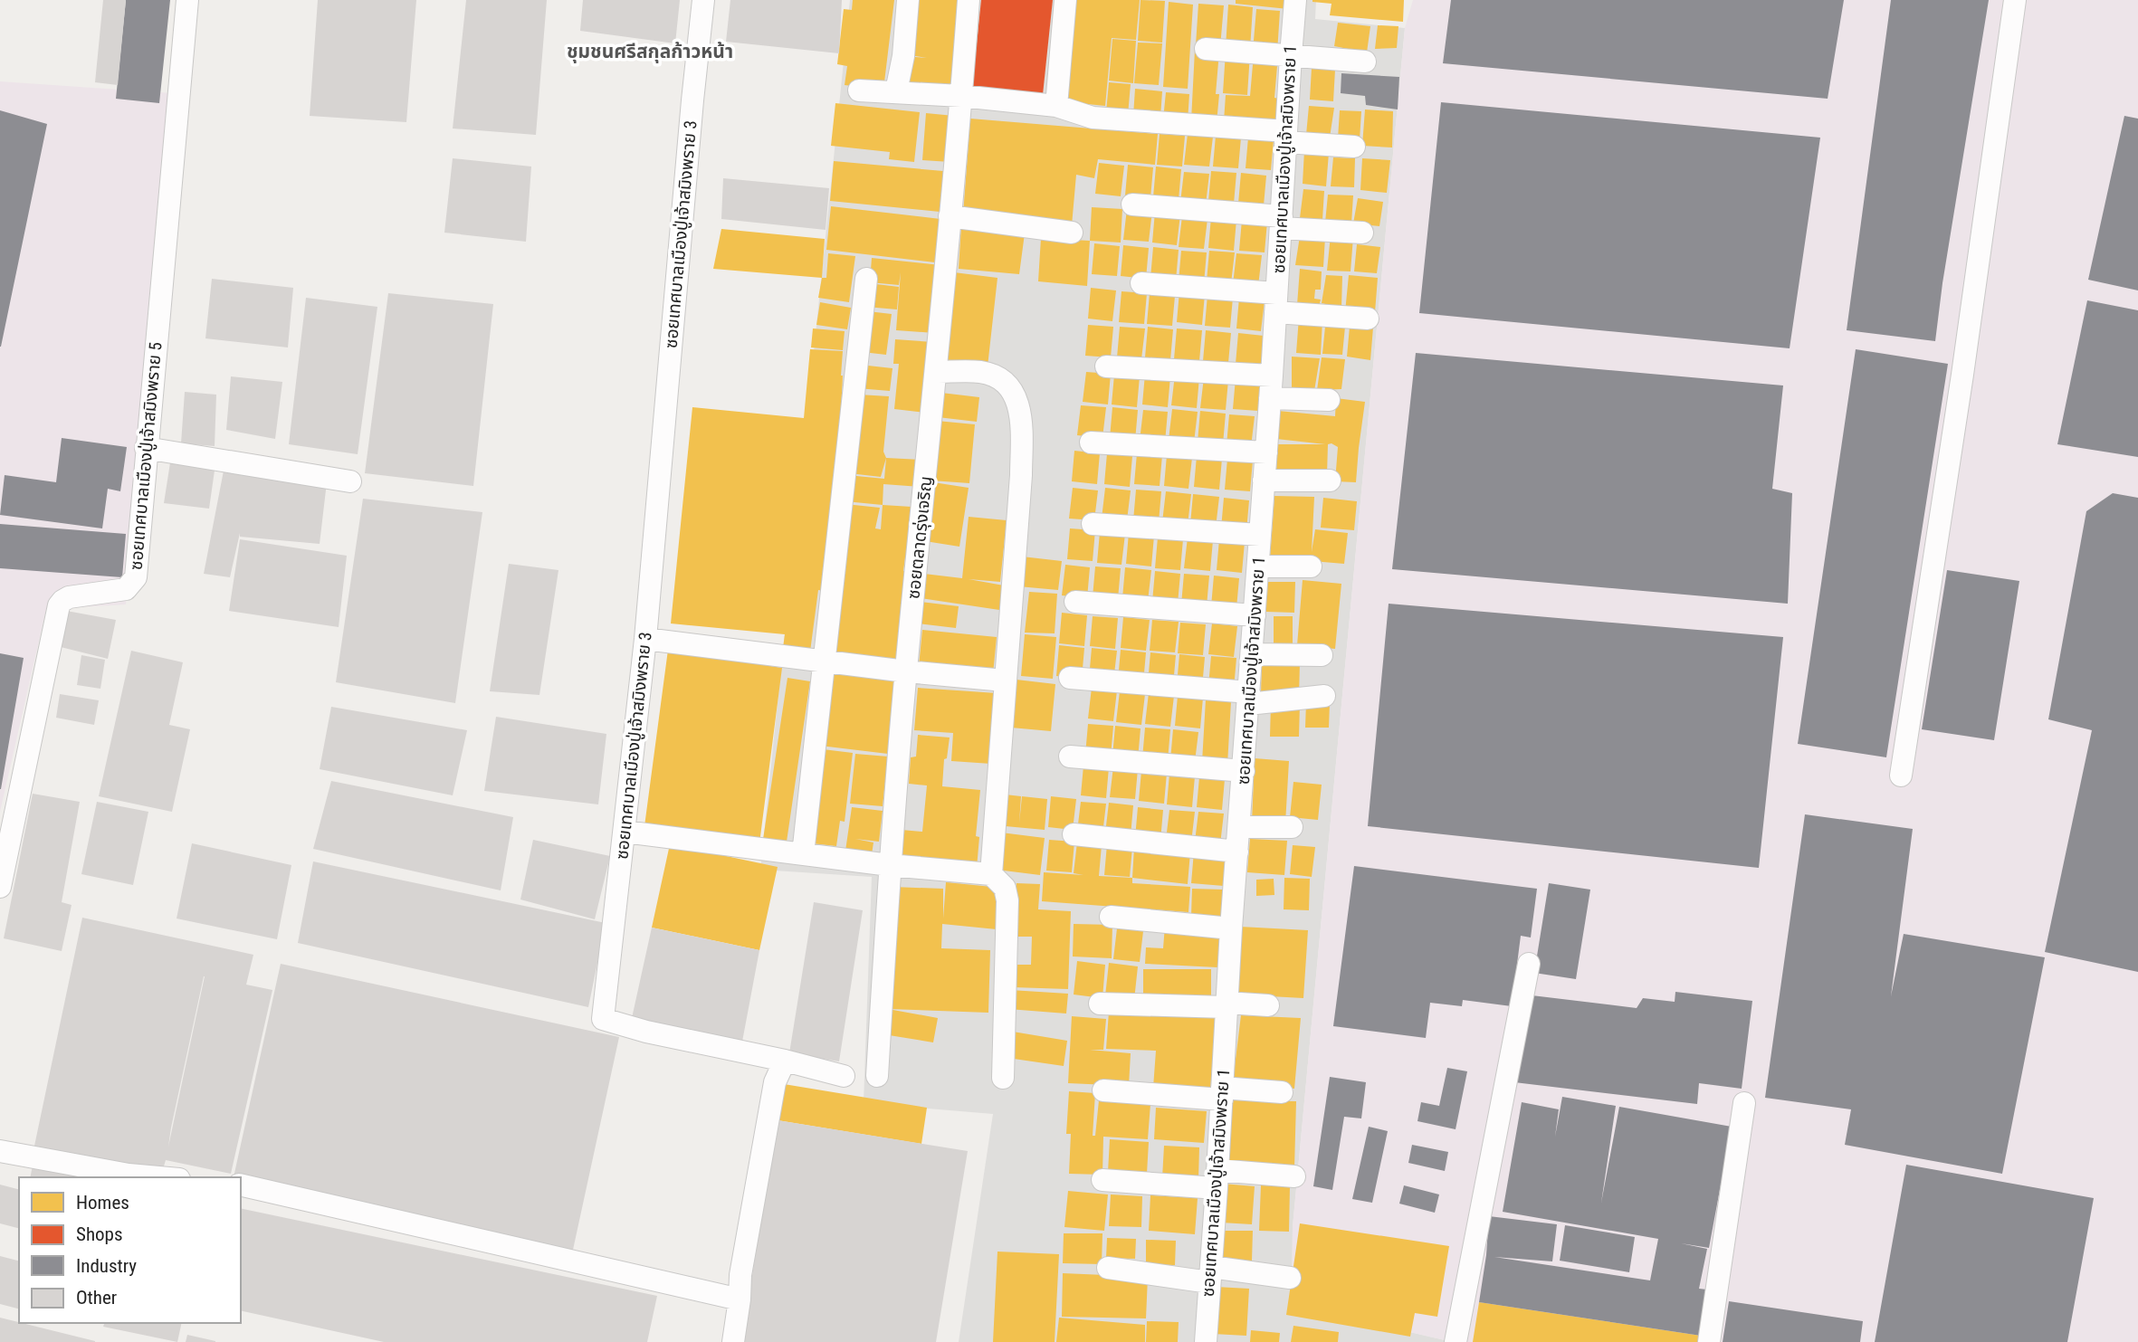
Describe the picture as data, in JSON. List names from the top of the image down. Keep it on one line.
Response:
{"streets":{"street":["ซอยเทศบาลเมืองปู่เจ้าสมิงพราย 1","ซอยเทศบาลเมืองปู่เจ้าสมิงพราย 3","ซอยเทศบาลเมืองปู่เจ้าสมิงพราย 5","ซอยตลาดรุ่งเจริญ"]},"districts":["ชุมชนศรีสกุลก้าวหน้า"],"legend":["Homes","Shops","Industry","Other"]}
